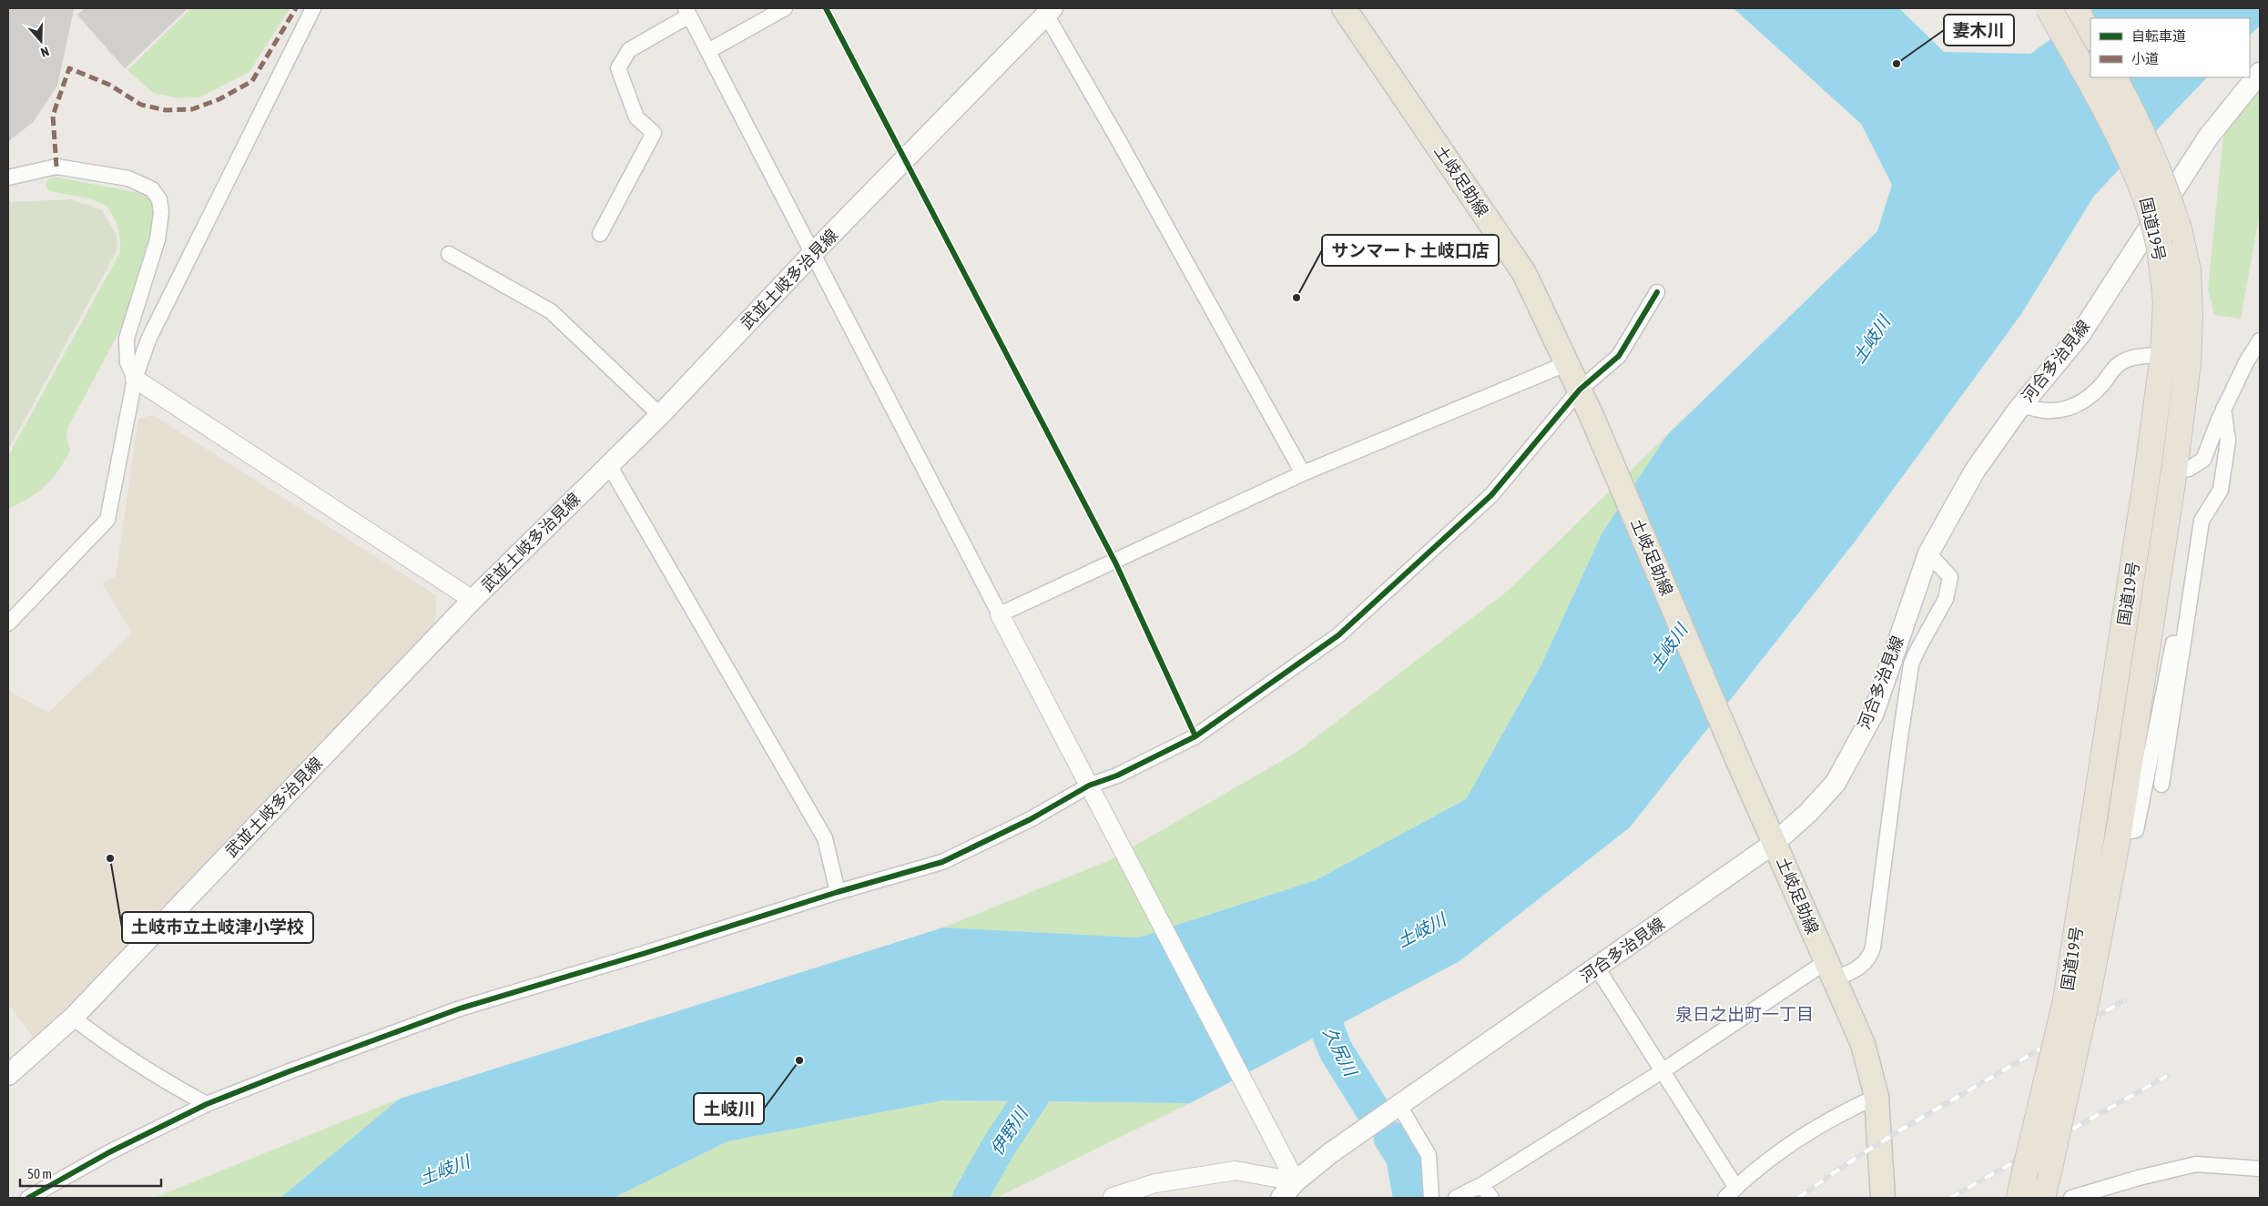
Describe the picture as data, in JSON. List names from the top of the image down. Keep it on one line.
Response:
{"streets":{"highway":["国道19号"],"main road":["土岐足助線","武並土岐多治見線","河合多治見線"]},"crossings":[["土岐足助線","河合多治見線"]],"districts":["泉日之出町一丁目"],"water":["土岐川","久尻川","伊野川"],"places":["妻木川","サンマート 土岐口店","土岐市立土岐津小学校","土岐川"],"legend":["自転車道","小道"],"scale_bar":"50 m","north":"bottom"}
